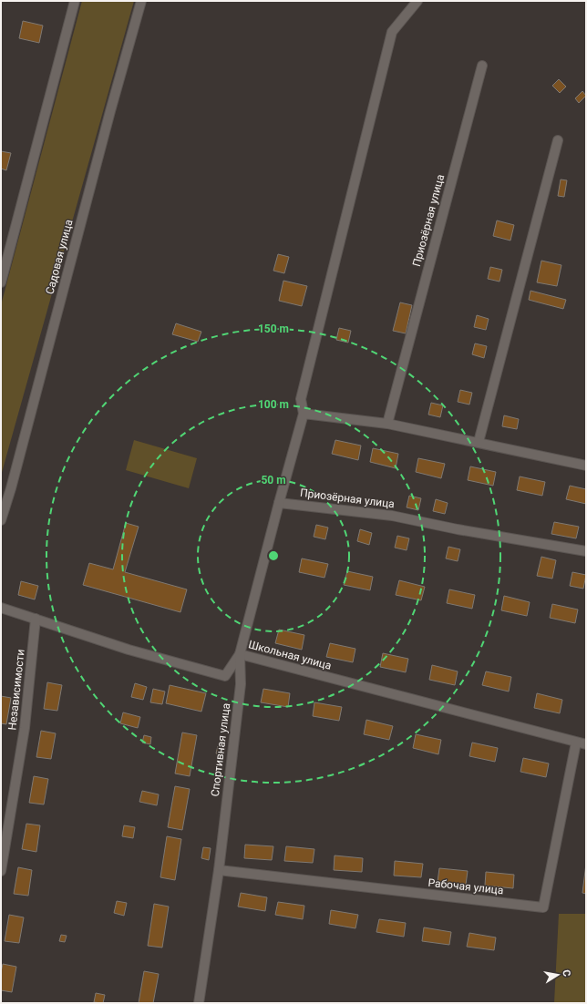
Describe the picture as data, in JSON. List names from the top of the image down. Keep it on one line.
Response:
{"streets":{"street":["Приозёрная улица","Садовая улица","Школьная улица","Независимости","Спортивная улица","Рабочая улица"]},"crossings":[["Приозёрная улица","Спортивная улица"],["Школьная улица","Независимости"],["Школьная улица","Спортивная улица"],["Школьная улица","Рабочая улица"],["Спортивная улица","Рабочая улица"]],"north":"right","rings":["150 m","100 m","50 m"]}
